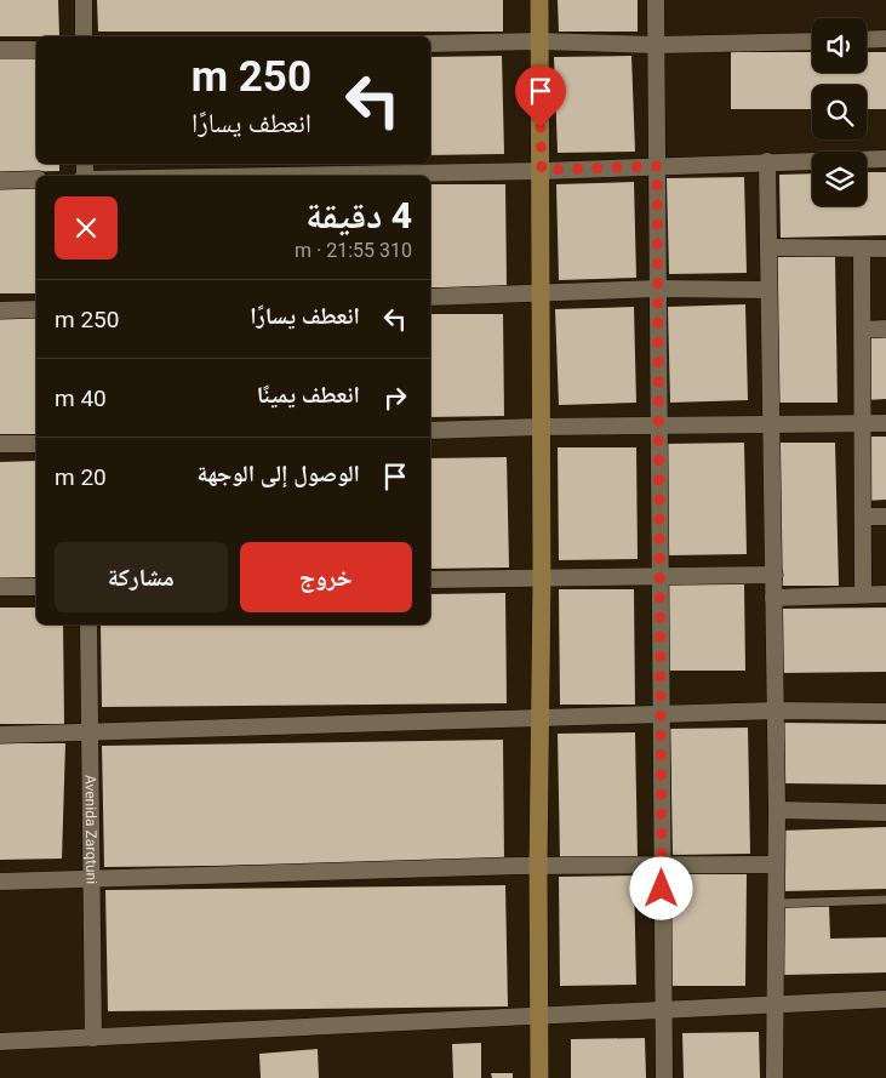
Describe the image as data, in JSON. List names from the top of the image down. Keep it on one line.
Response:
{"streets":{"street":["Avenida Zarqtuni"]},"page":{"turn":["250 m","انعطف يسارًا"],"heading":["4 دقيقة","310 m · 21:55"],"list":[{"name":"انعطف يسارًا","value":"250 m"},{"name":"انعطف يمينًا","value":"40 m"},{"name":"الوصول إلى الوجهة","value":"20 m"}],"buttons":["خروج","مشاركة"]}}
